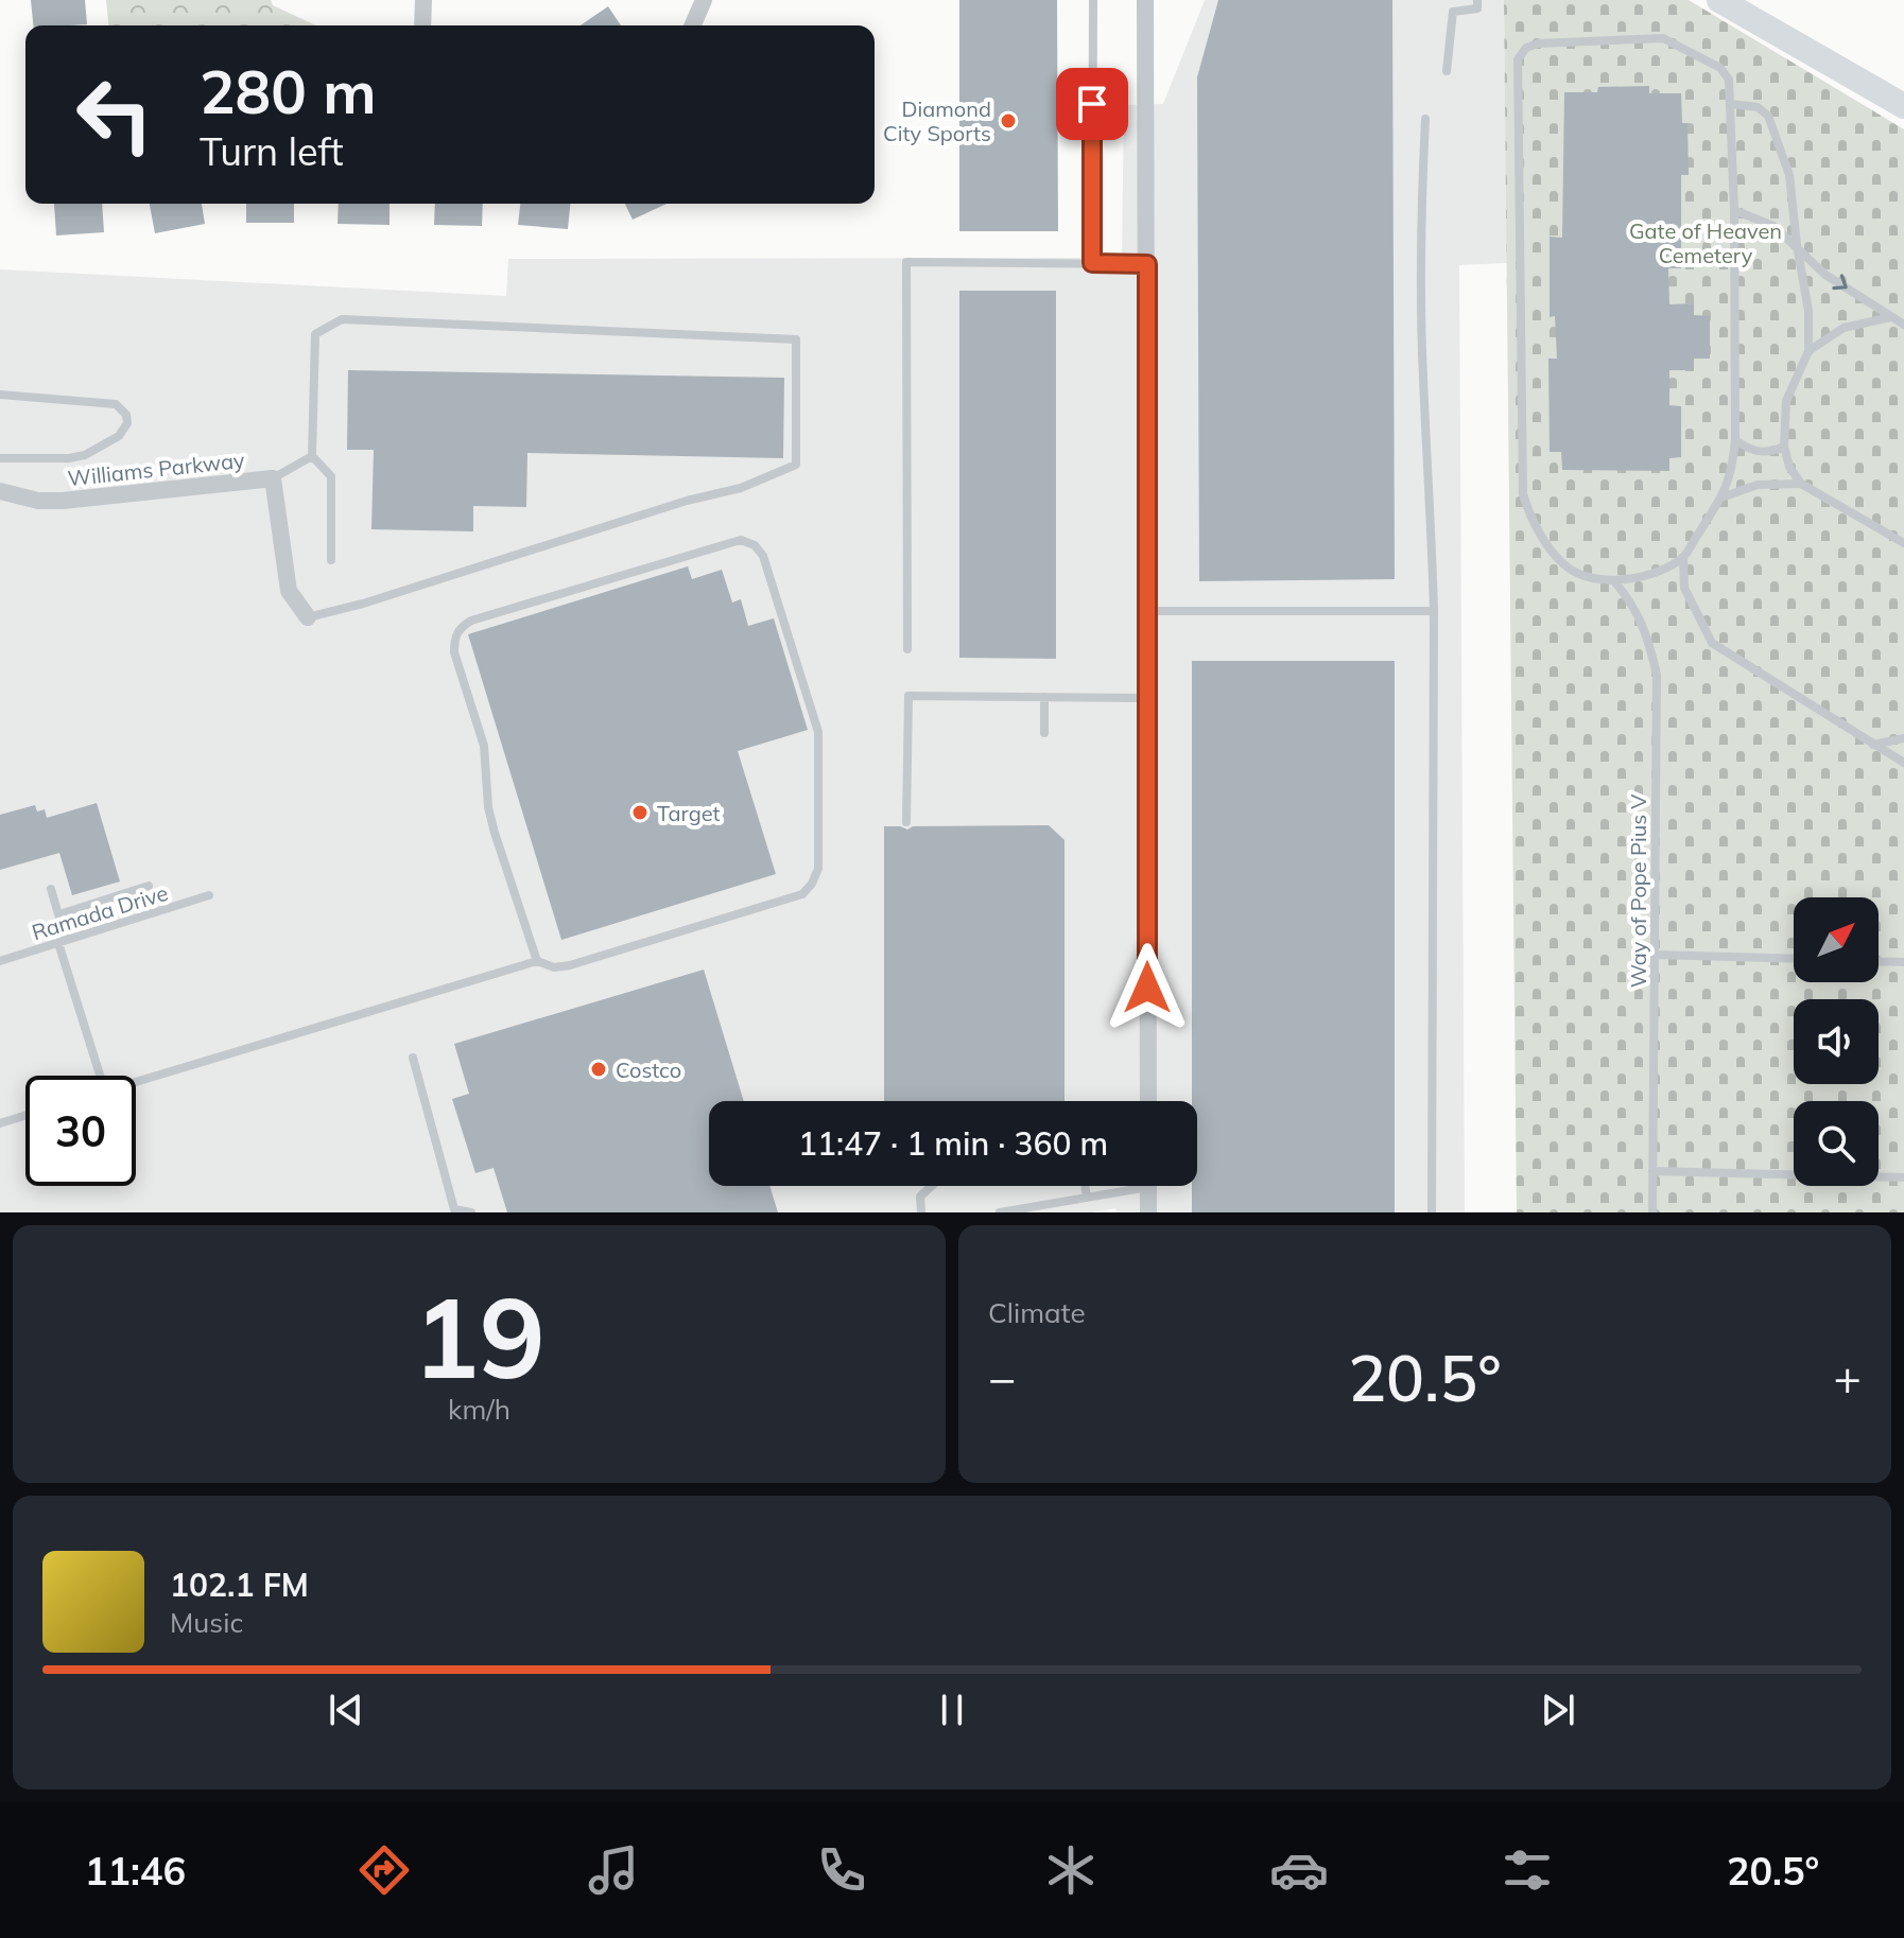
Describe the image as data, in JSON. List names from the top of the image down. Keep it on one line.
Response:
{"streets":{"street":["Williams Parkway"],"lane":["Way of Pope Pius V","Ramada Drive"]},"parks":["Gate of Heaven Cemetery"],"places":["Diamond City Sports","Target","Costco"],"north":"top right","page":{"turn":["280 m","Turn left"],"limit":"30","trip":"11:47 · 1 min · 360 m","tile":[["19","km/h"],"Climate"],"heat":["−","20.5°","+"],"song":["102.1 FM","Music"],"tabs":["11:46","20.5°"]}}
